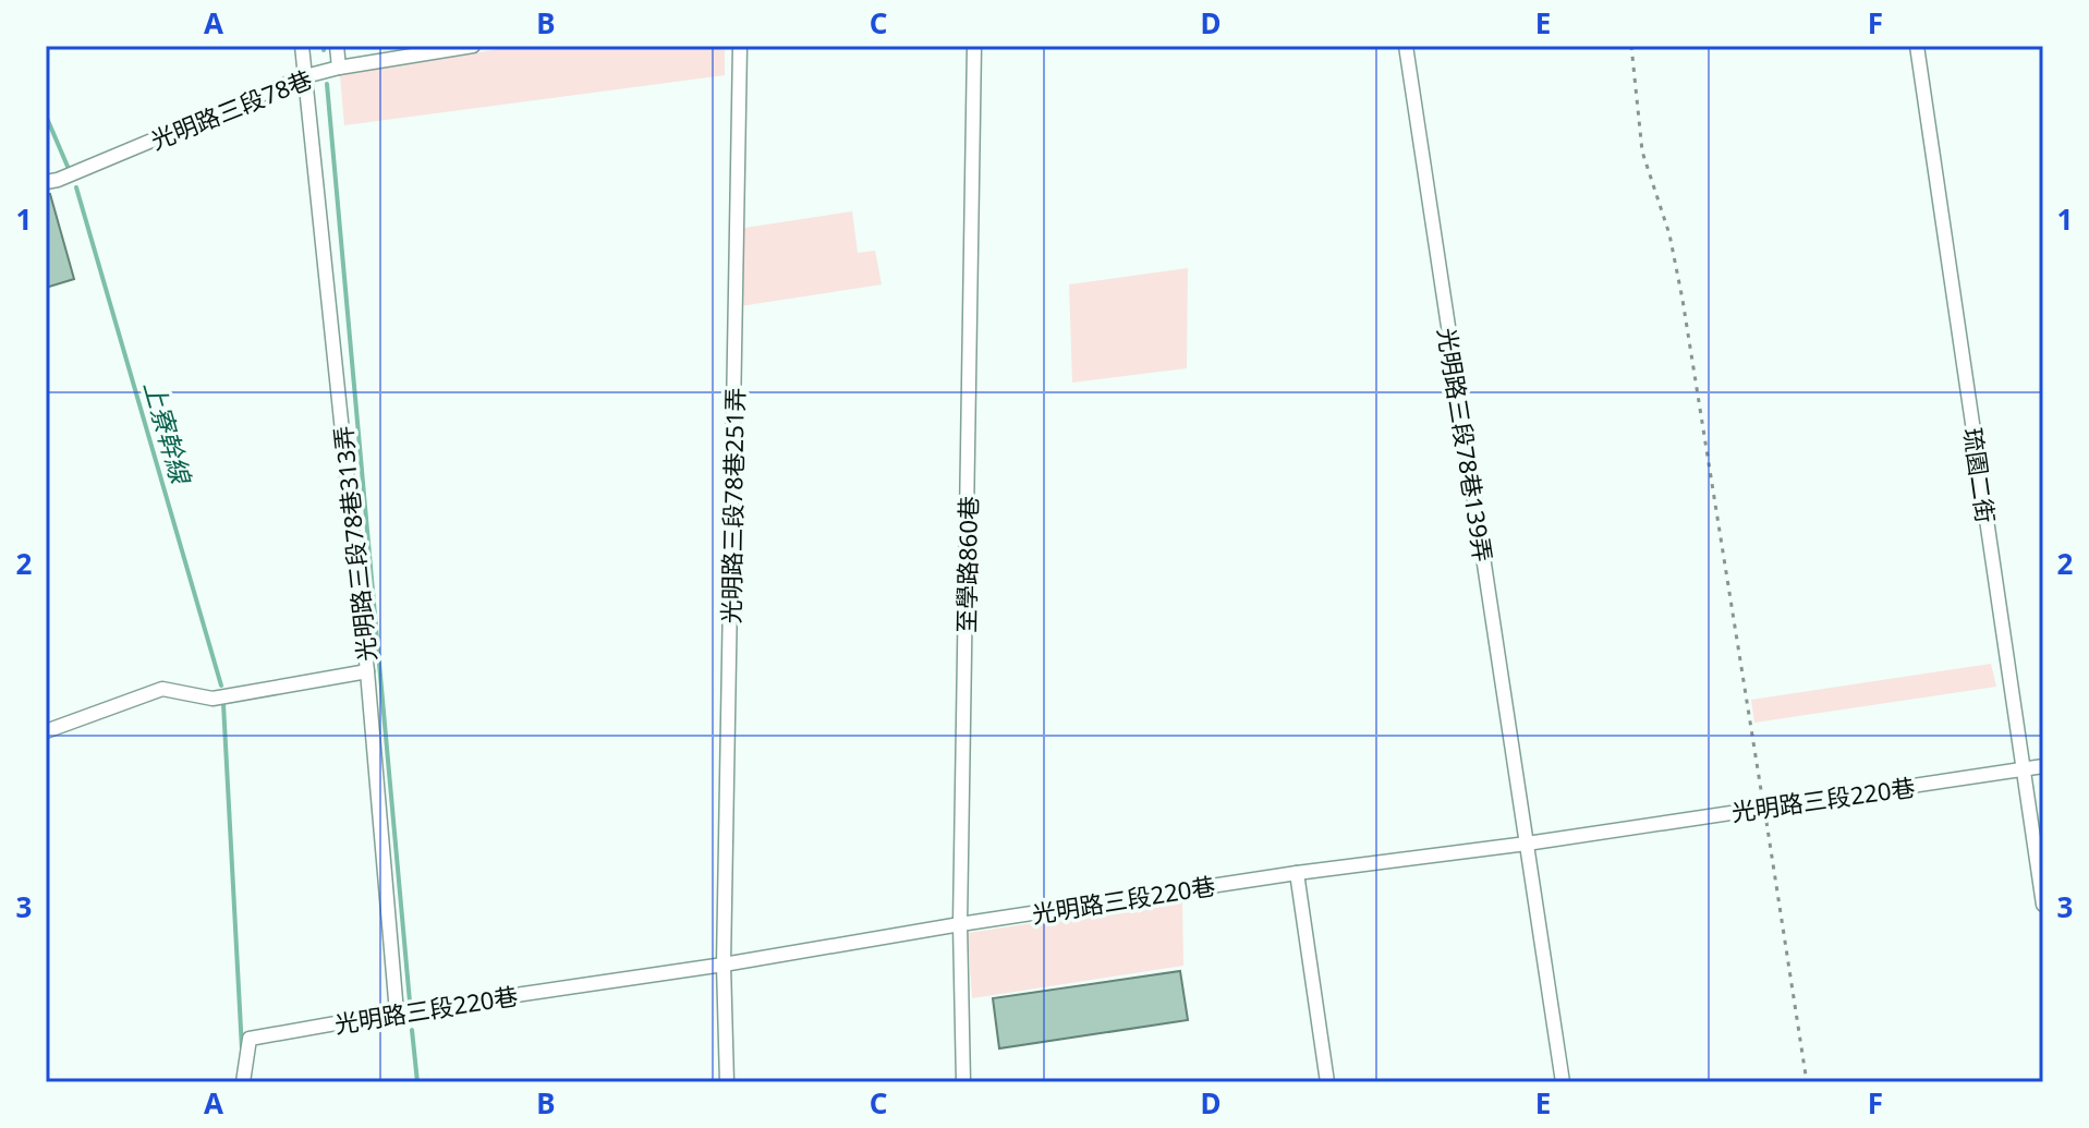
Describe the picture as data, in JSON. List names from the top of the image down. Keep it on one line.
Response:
{"streets":{"street":["光明路三段78巷","光明路三段78巷139弄","琉園二街","光明路三段78巷251弄","光明路三段78巷313弄","至學路860巷","光明路三段220巷"]},"crossings":[["光明路三段78巷","光明路三段78巷313弄"],["光明路三段78巷139弄","光明路三段220巷"],["琉園二街","光明路三段220巷"],["光明路三段78巷251弄","光明路三段220巷"],["光明路三段78巷313弄","光明路三段220巷"],["至學路860巷","光明路三段220巷"]],"water":["上寮幹線"],"grid":{"columns":["A","B","C","D","E","F"],"rows":["1","2","3"]}}
